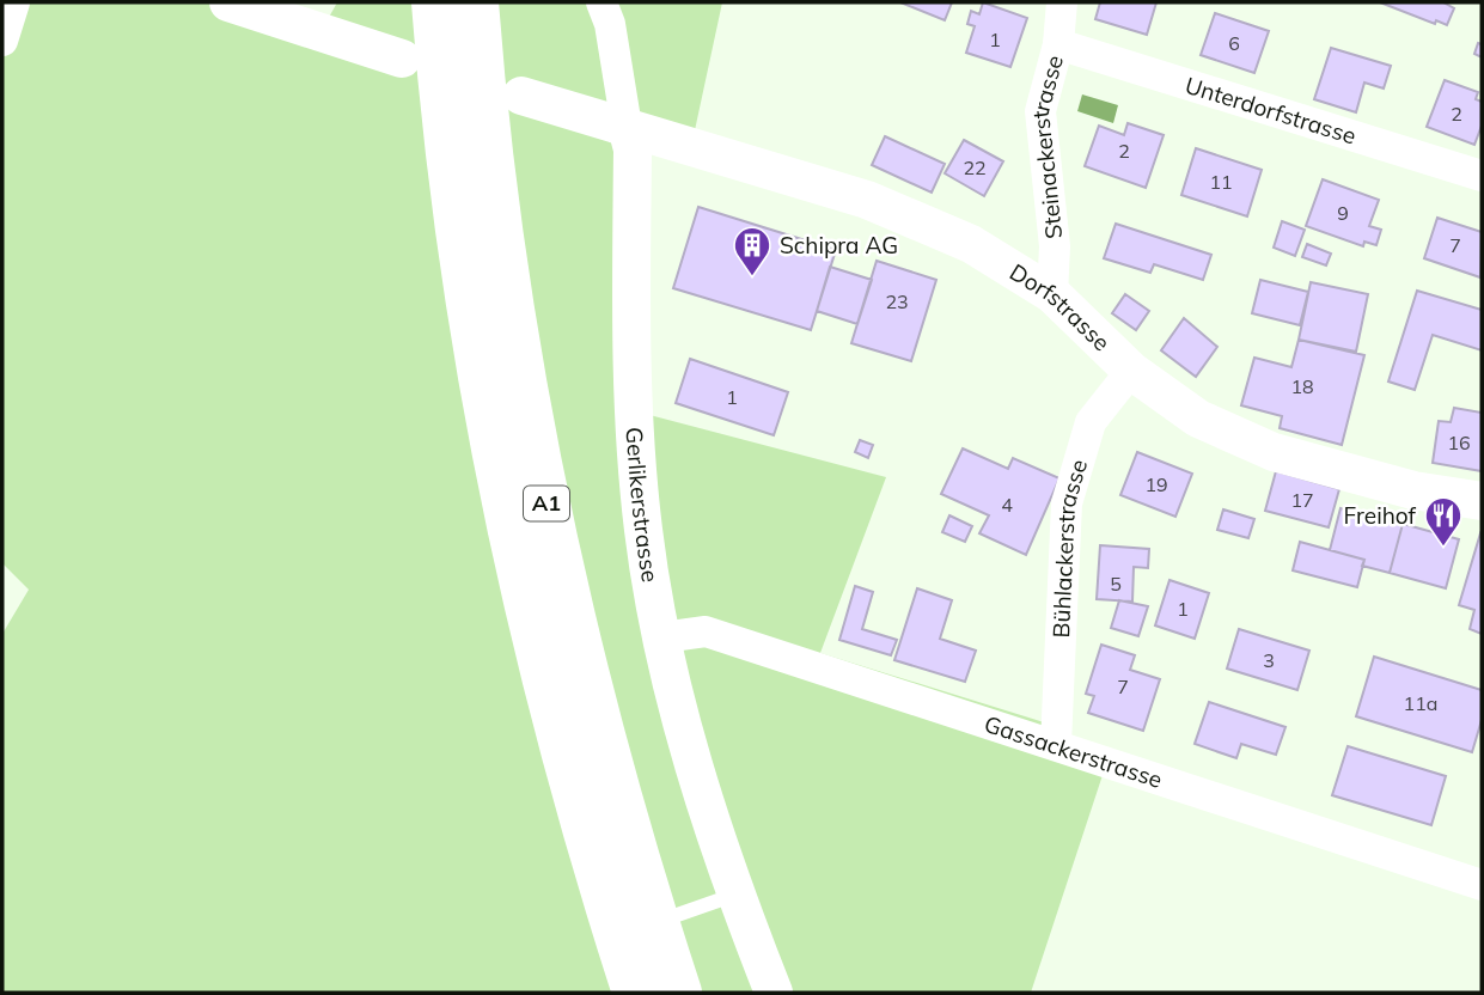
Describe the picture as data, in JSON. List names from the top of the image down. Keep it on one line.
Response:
{"streets":{"highway":["A1"],"street":["Unterdorfstrasse","Steinackerstrasse","Dorfstrasse","Gerlikerstrasse","Bühlackerstrasse","Gassackerstrasse"]},"crossings":[["Unterdorfstrasse","Steinackerstrasse"],["Steinackerstrasse","Dorfstrasse"],["Dorfstrasse","Gerlikerstrasse"],["Dorfstrasse","Bühlackerstrasse"],["Gerlikerstrasse","Gassackerstrasse"],["Bühlackerstrasse","Gassackerstrasse"]],"places":{"building":["Schipra AG"],"restaurant":["Freihof"]},"house_numbers":["1","6","2","2","22","11","9","7","23","18","1","16","19","17","4","5","1","3","7","11a"]}
